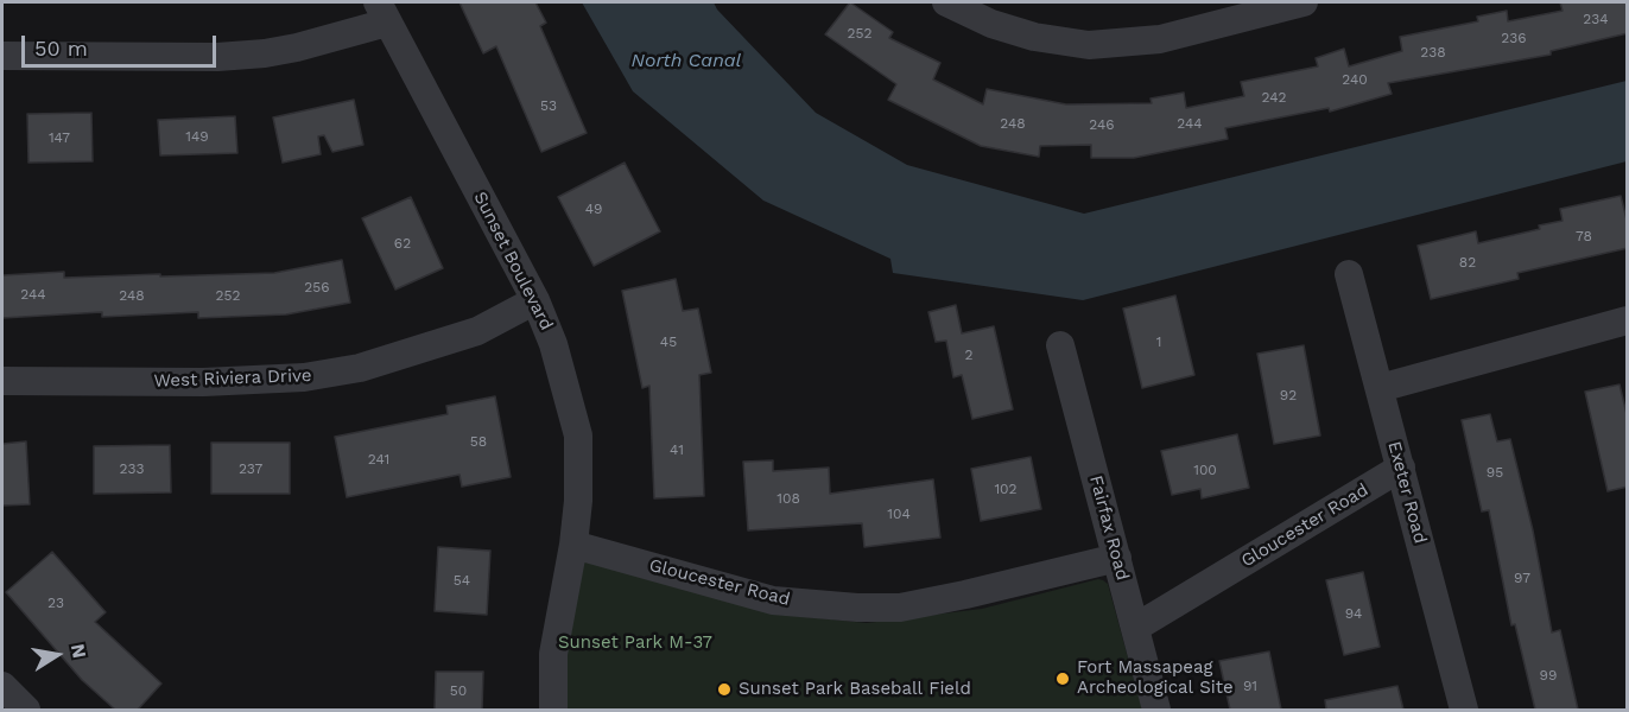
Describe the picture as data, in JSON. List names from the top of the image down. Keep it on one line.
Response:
{"streets":{"street":["Sunset Boulevard","West Riviera Drive","Exeter Road","Gloucester Road","Fairfax Road"]},"crossings":[["Sunset Boulevard","West Riviera Drive"],["Sunset Boulevard","Gloucester Road"],["Exeter Road","Gloucester Road"],["Gloucester Road","Fairfax Road"]],"water":["North Canal"],"parks":["Sunset Park M-37"],"places":["Fort Massapeag Archeological Site","Sunset Park Baseball Field"],"house_numbers":["234","252","236","238","240","242","53","248","244","246","149","147","49","78","62","82","256","244","248","252","45","1","2","92","58","41","241","233","237","100","95","102","108","104","97","54","23","94","99","91","50"],"scale_bar":"50 m","north":"right"}
